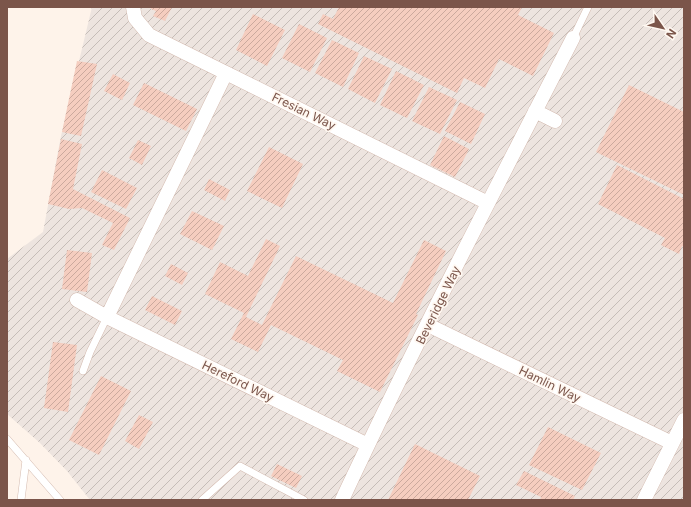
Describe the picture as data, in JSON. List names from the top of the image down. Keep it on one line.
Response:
{"streets":{"street":["Fresian Way","Beveridge Way","Hereford Way","Hamlin Way"]},"crossings":[["Fresian Way","Beveridge Way"],["Beveridge Way","Hereford Way"],["Beveridge Way","Hamlin Way"]],"north":"bottom right"}
